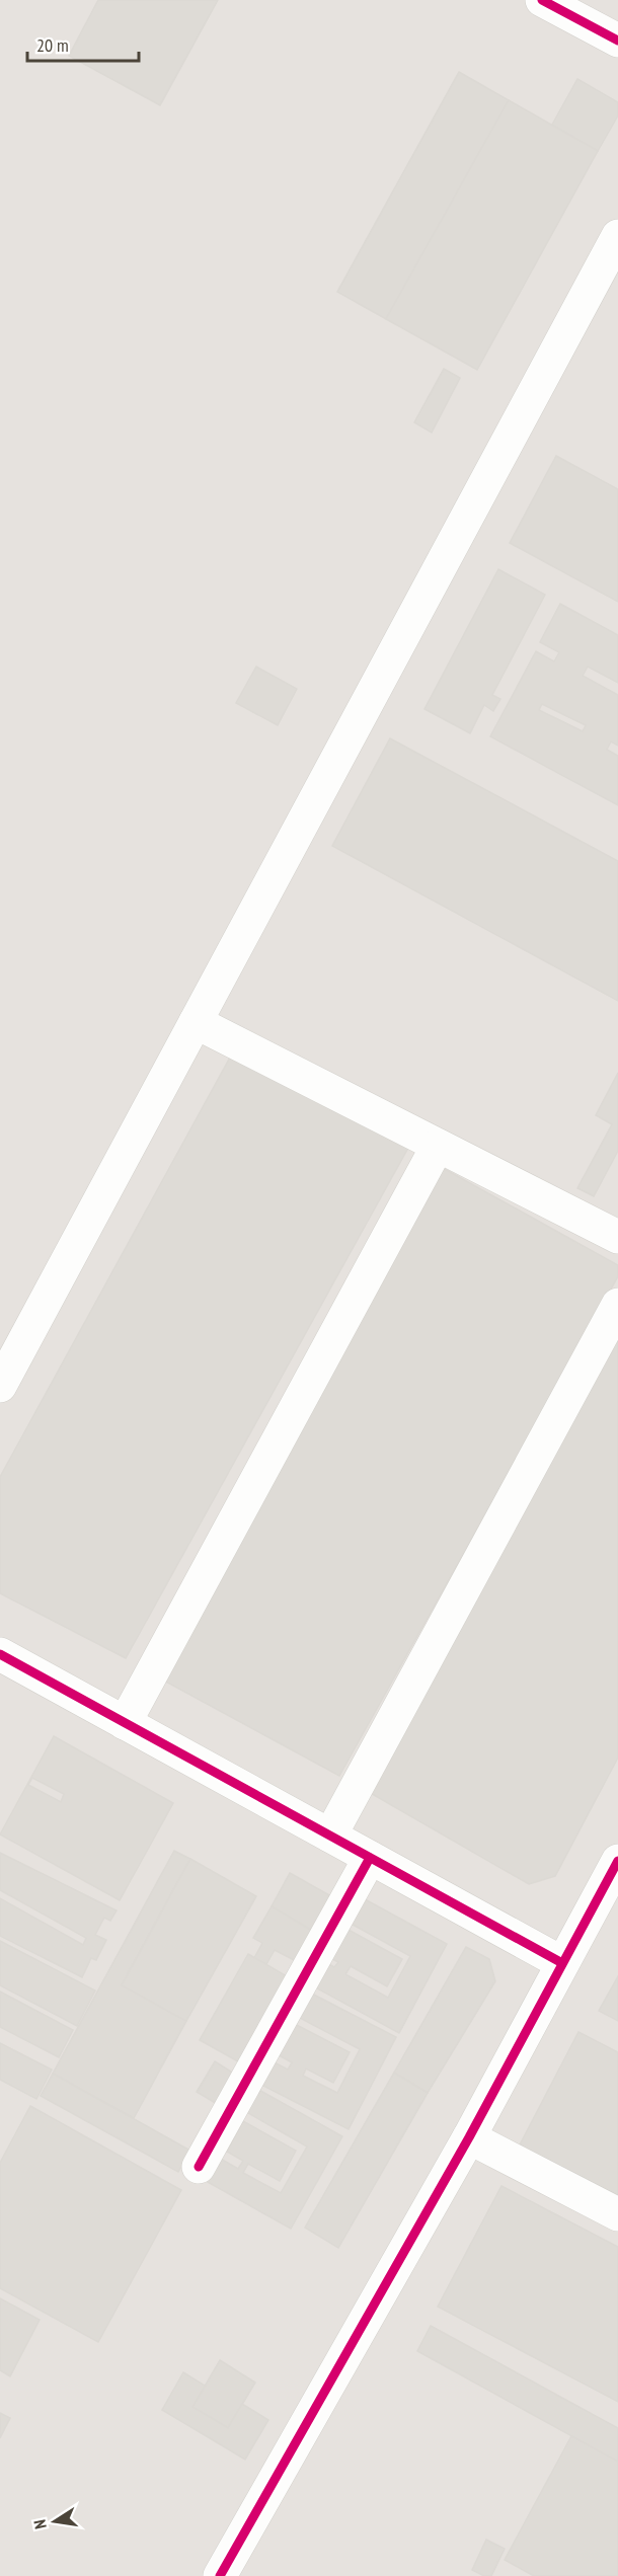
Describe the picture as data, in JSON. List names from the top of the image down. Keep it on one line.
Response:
{"scale_bar":"20 m","north":"left"}
